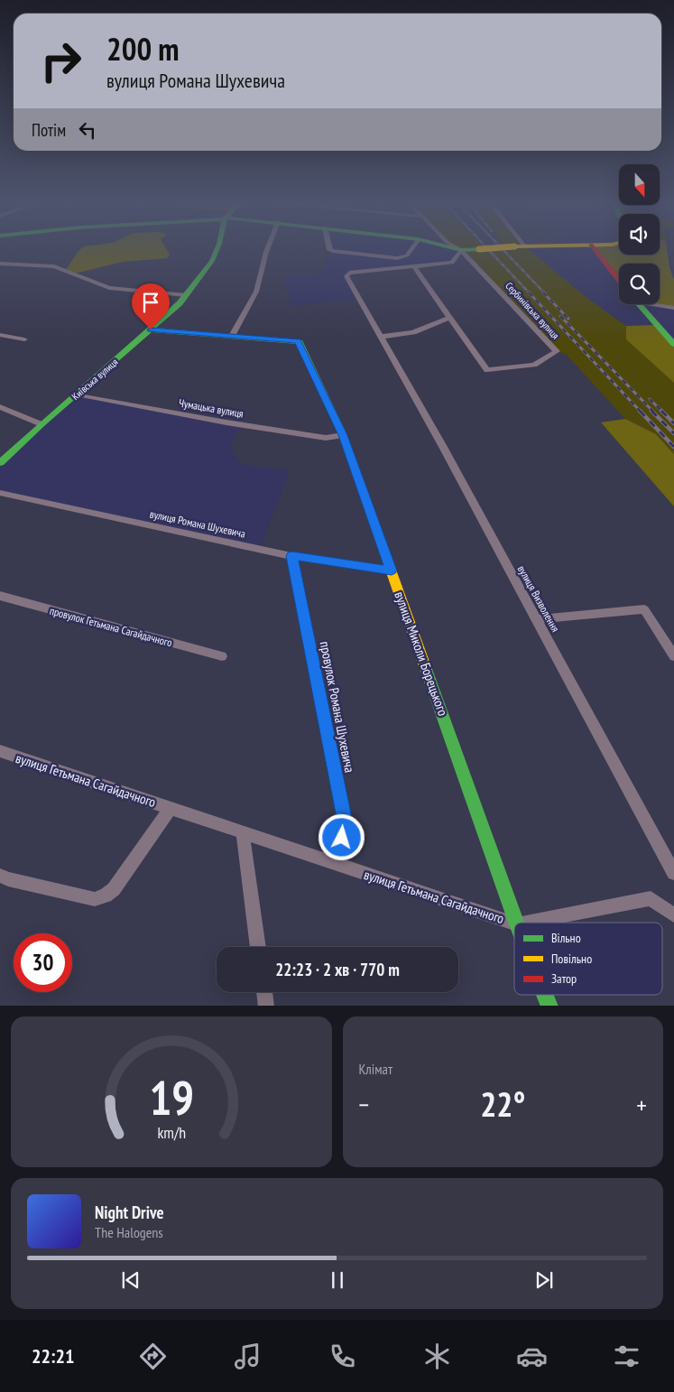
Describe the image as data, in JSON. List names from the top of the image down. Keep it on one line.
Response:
{"streets":{"street":["Сербинівська вулиця","Київська вулиця","Чумацька вулиця","вулиця Романа Шухевича","вулиця Визволення","провулок Гетьмана Сагайдачного","вулиця Миколи Борецького","провулок Романа Шухевича","вулиця Гетьмана Сагайдачного"]},"crossings":[["Сербинівська вулиця","вулиця Визволення"],["Київська вулиця","Чумацька вулиця"],["Чумацька вулиця","вулиця Миколи Борецького"],["вулиця Романа Шухевича","вулиця Миколи Борецького"],["вулиця Романа Шухевича","провулок Романа Шухевича"],["провулок Романа Шухевича","вулиця Гетьмана Сагайдачного"]],"legend":["Вільно","Повільно","Затор"],"north":"bottom","page":{"turn":["200 m","вулиця Романа Шухевича"],"then":"Потім","limit":"30","trip":"22:23 · 2 хв · 770 m","tile":"Клімат","heat":["−","22°","+"],"song":["Night Drive","The Halogens"],"tabs":"22:21","gauge":["19","km/h"]}}
